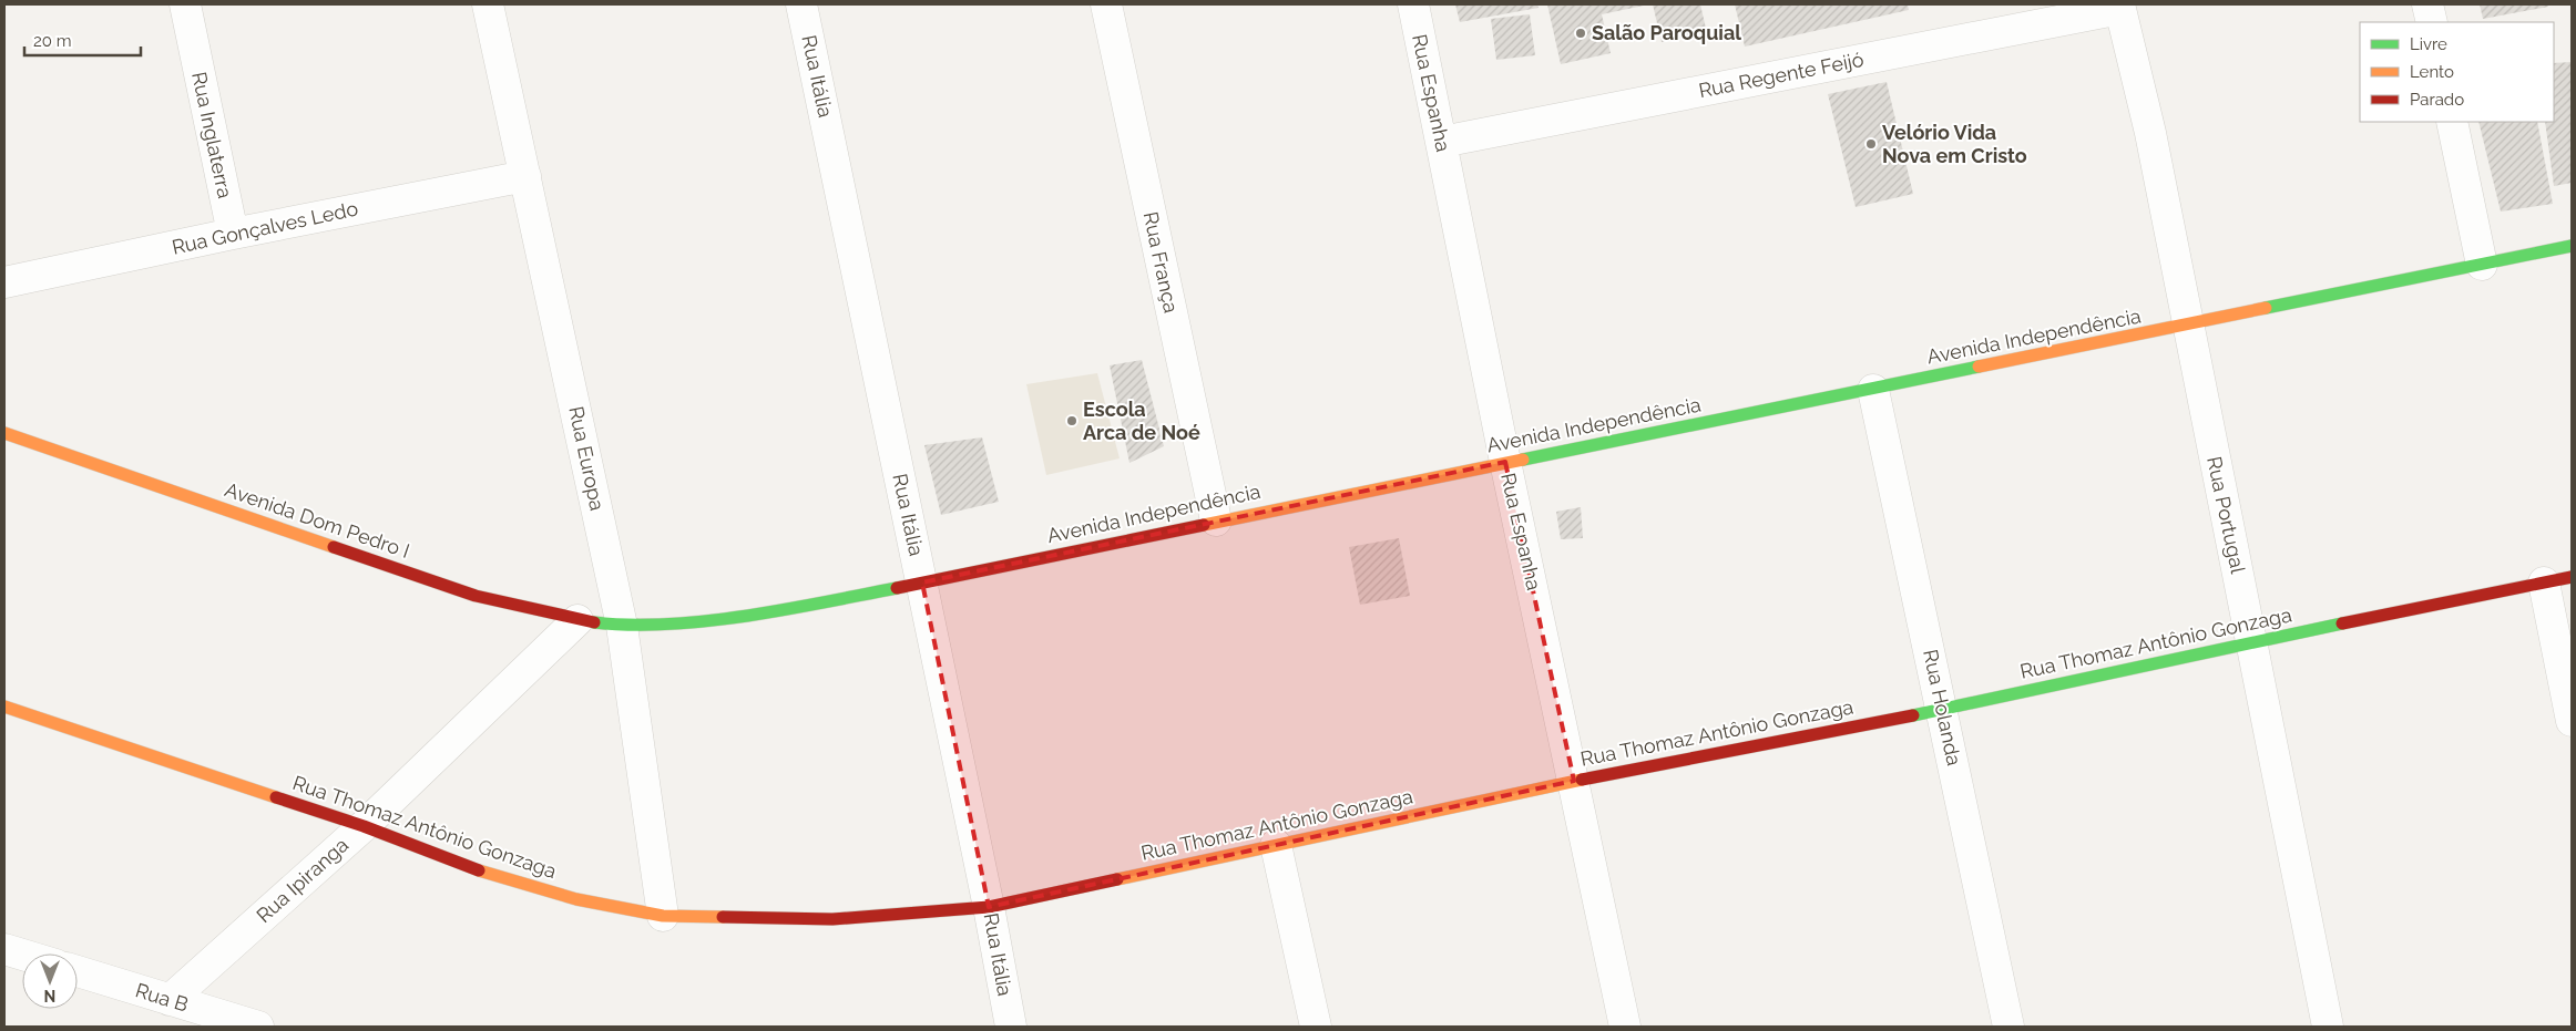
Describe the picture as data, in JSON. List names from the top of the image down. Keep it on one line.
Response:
{"streets":{"street":["Rua Regente Feijó","Rua Itália","Rua Espanha","Rua Inglaterra","Rua Gonçalves Ledo","Rua França","Avenida Independência","Rua Europa","Rua Portugal","Avenida Dom Pedro I","Rua Thomaz Antônio Gonzaga","Rua Holanda","Rua Ipiranga","Rua B"]},"crossings":[["Rua Regente Feijó","Rua Espanha"],["Rua Regente Feijó","Rua Portugal"],["Rua Itália","Avenida Independência"],["Rua Itália","Rua Thomaz Antônio Gonzaga"],["Rua Espanha","Avenida Independência"],["Rua Espanha","Rua Thomaz Antônio Gonzaga"],["Rua Inglaterra","Rua Gonçalves Ledo"],["Rua Gonçalves Ledo","Rua Europa"],["Rua França","Avenida Independência"],["Avenida Independência","Rua Europa"],["Avenida Independência","Rua Portugal"],["Avenida Independência","Avenida Dom Pedro I"],["Avenida Independência","Rua Holanda"],["Rua Europa","Avenida Dom Pedro I"],["Rua Europa","Rua Thomaz Antônio Gonzaga"],["Rua Portugal","Rua Thomaz Antônio Gonzaga"],["Avenida Dom Pedro I","Rua Ipiranga"],["Rua Thomaz Antônio Gonzaga","Rua Holanda"],["Rua Thomaz Antônio Gonzaga","Rua Ipiranga"],["Rua Ipiranga","Rua B"]],"places":["Salão Paroquial","Velório Vida Nova em Cristo","Escola Arca de Noé"],"legend":["Livre","Lento","Parado"],"scale_bar":"20 m","north":"bottom"}
